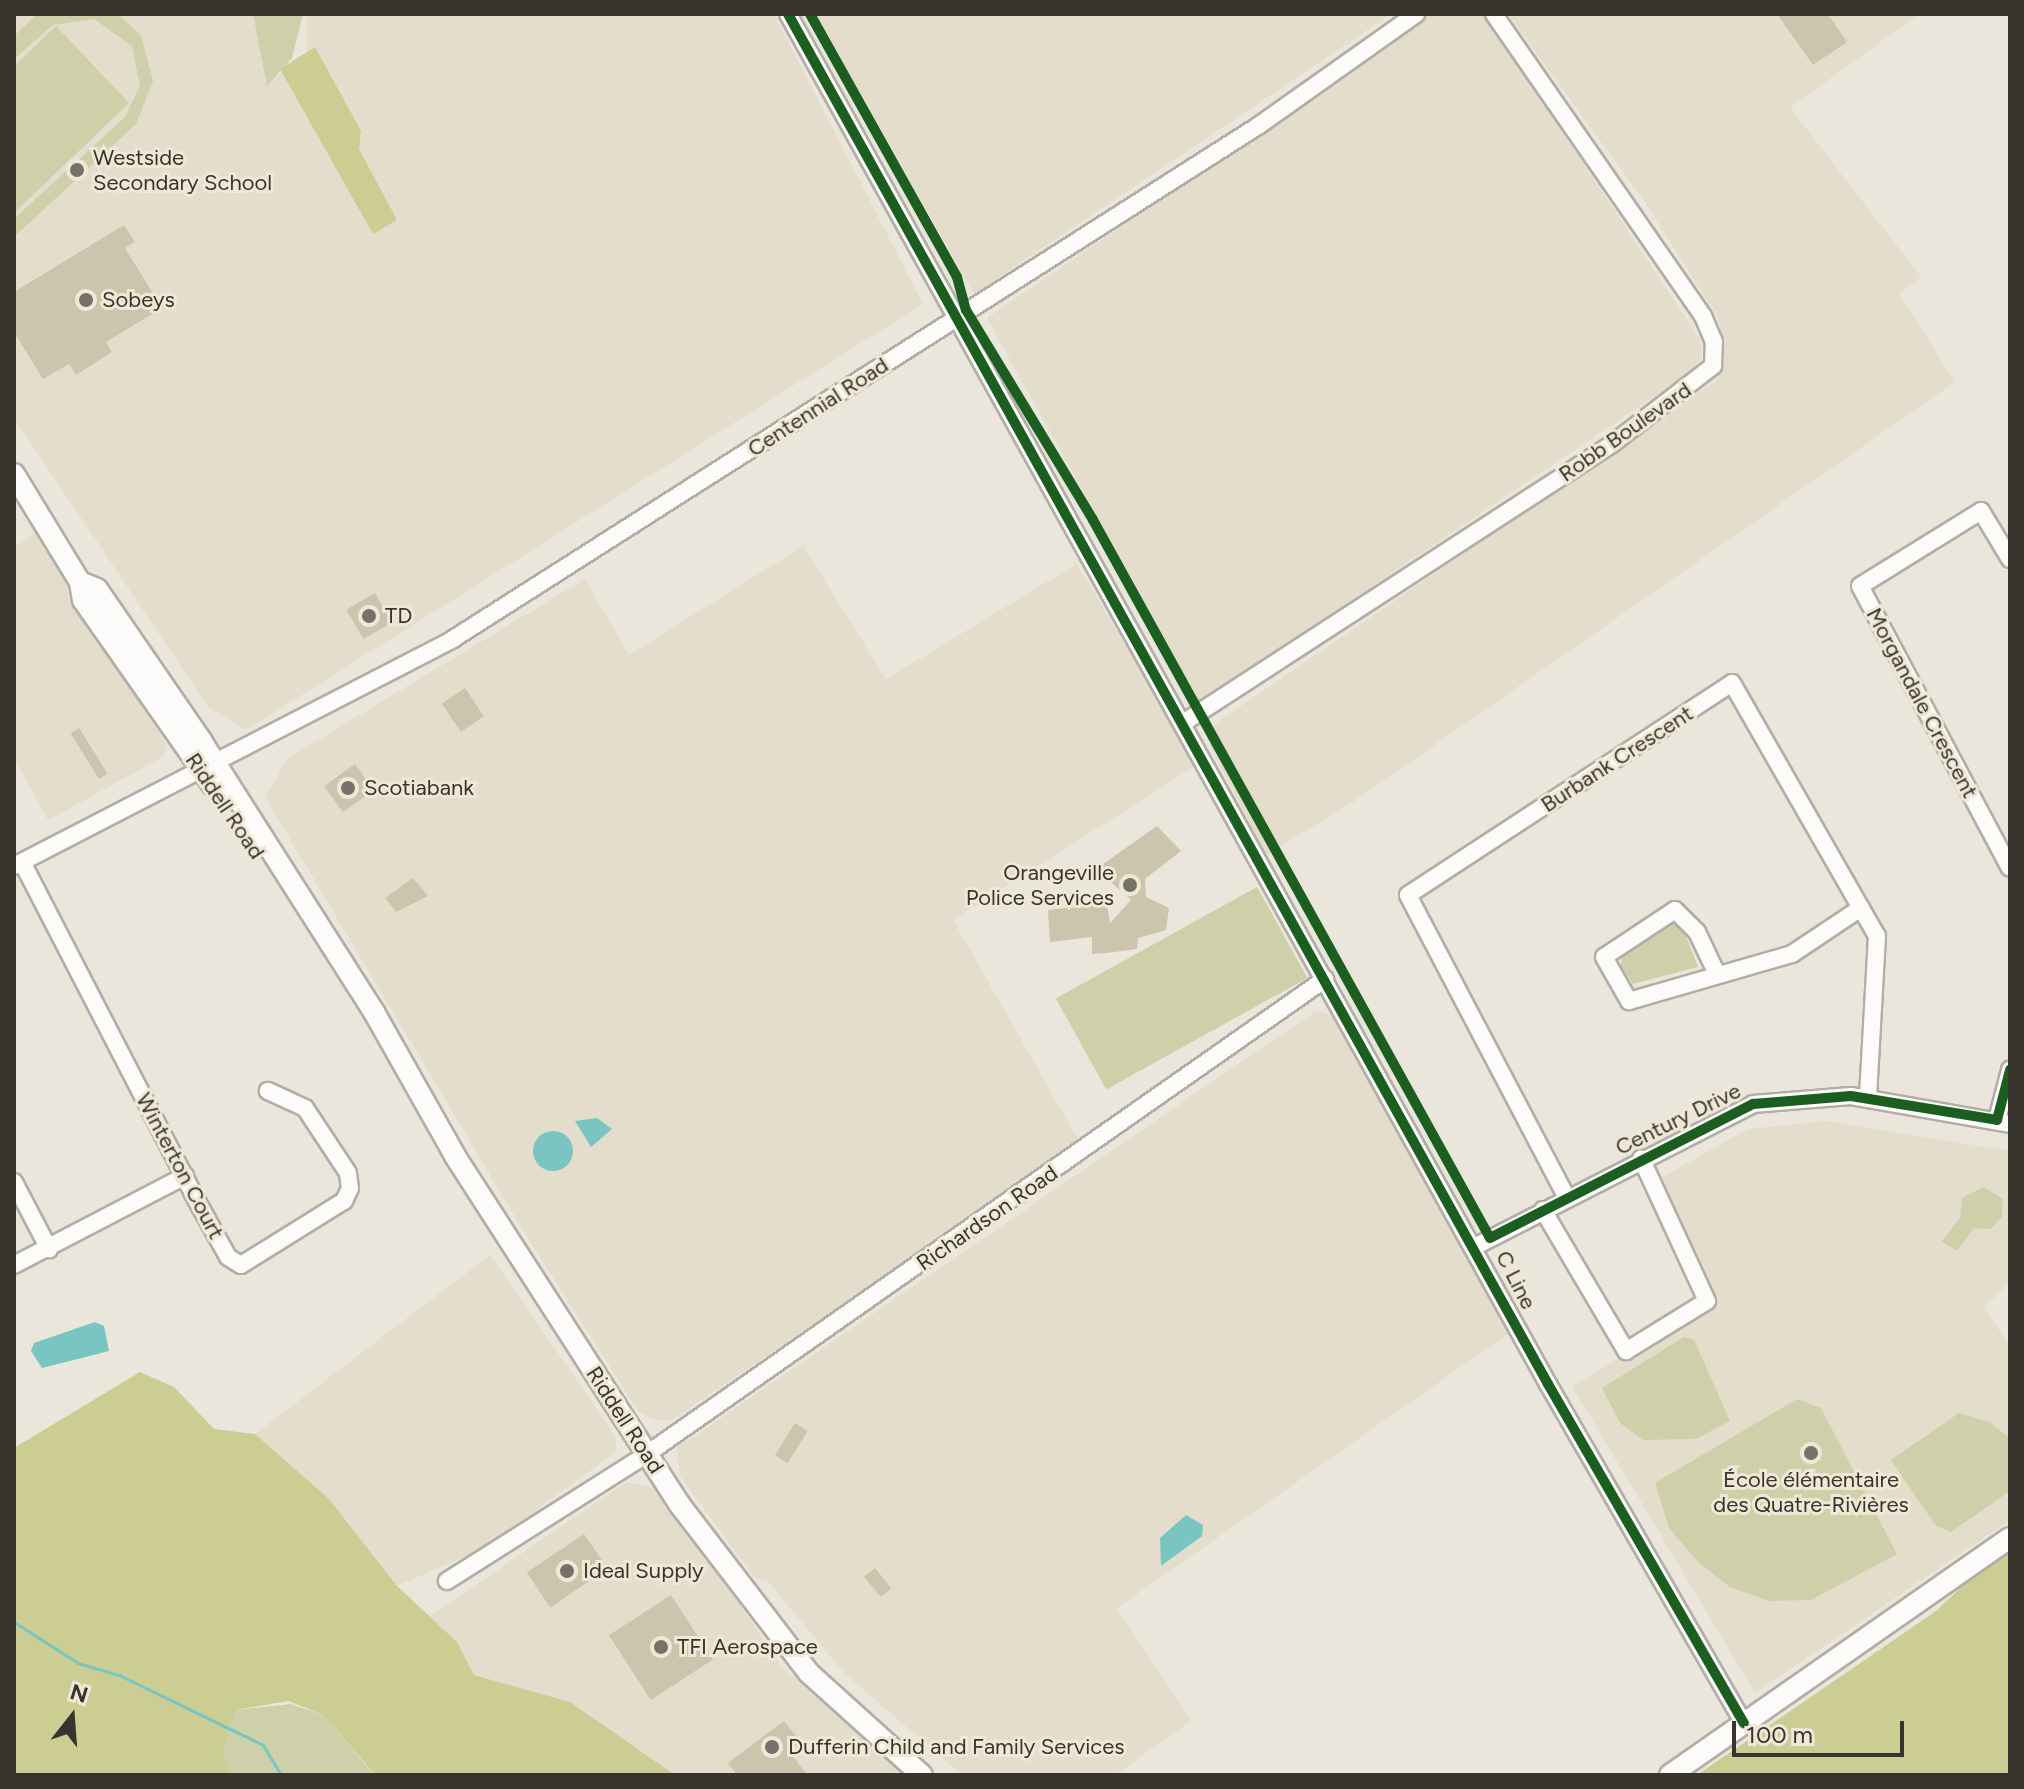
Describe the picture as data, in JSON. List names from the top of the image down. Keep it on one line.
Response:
{"streets":{"main road":["Riddell Road"],"street":["Centennial Road","Robb Boulevard","Morgandale Crescent","Burbank Crescent","Century Drive","Winterton Court","Richardson Road","C Line"]},"crossings":[["Centennial Road","Riddell Road"],["Centennial Road","Winterton Court"],["Centennial Road","C Line"],["Robb Boulevard","C Line"],["Burbank Crescent","Century Drive"],["Riddell Road","Richardson Road"],["Century Drive","C Line"],["Richardson Road","C Line"]],"places":["Westside Secondary School","Sobeys","TD","Scotiabank","Orangeville Police Services","École élémentaire des Quatre-Rivières","Ideal Supply","TFI Aerospace","Dufferin Child and Family Services"],"scale_bar":"100 m","north":"top"}
